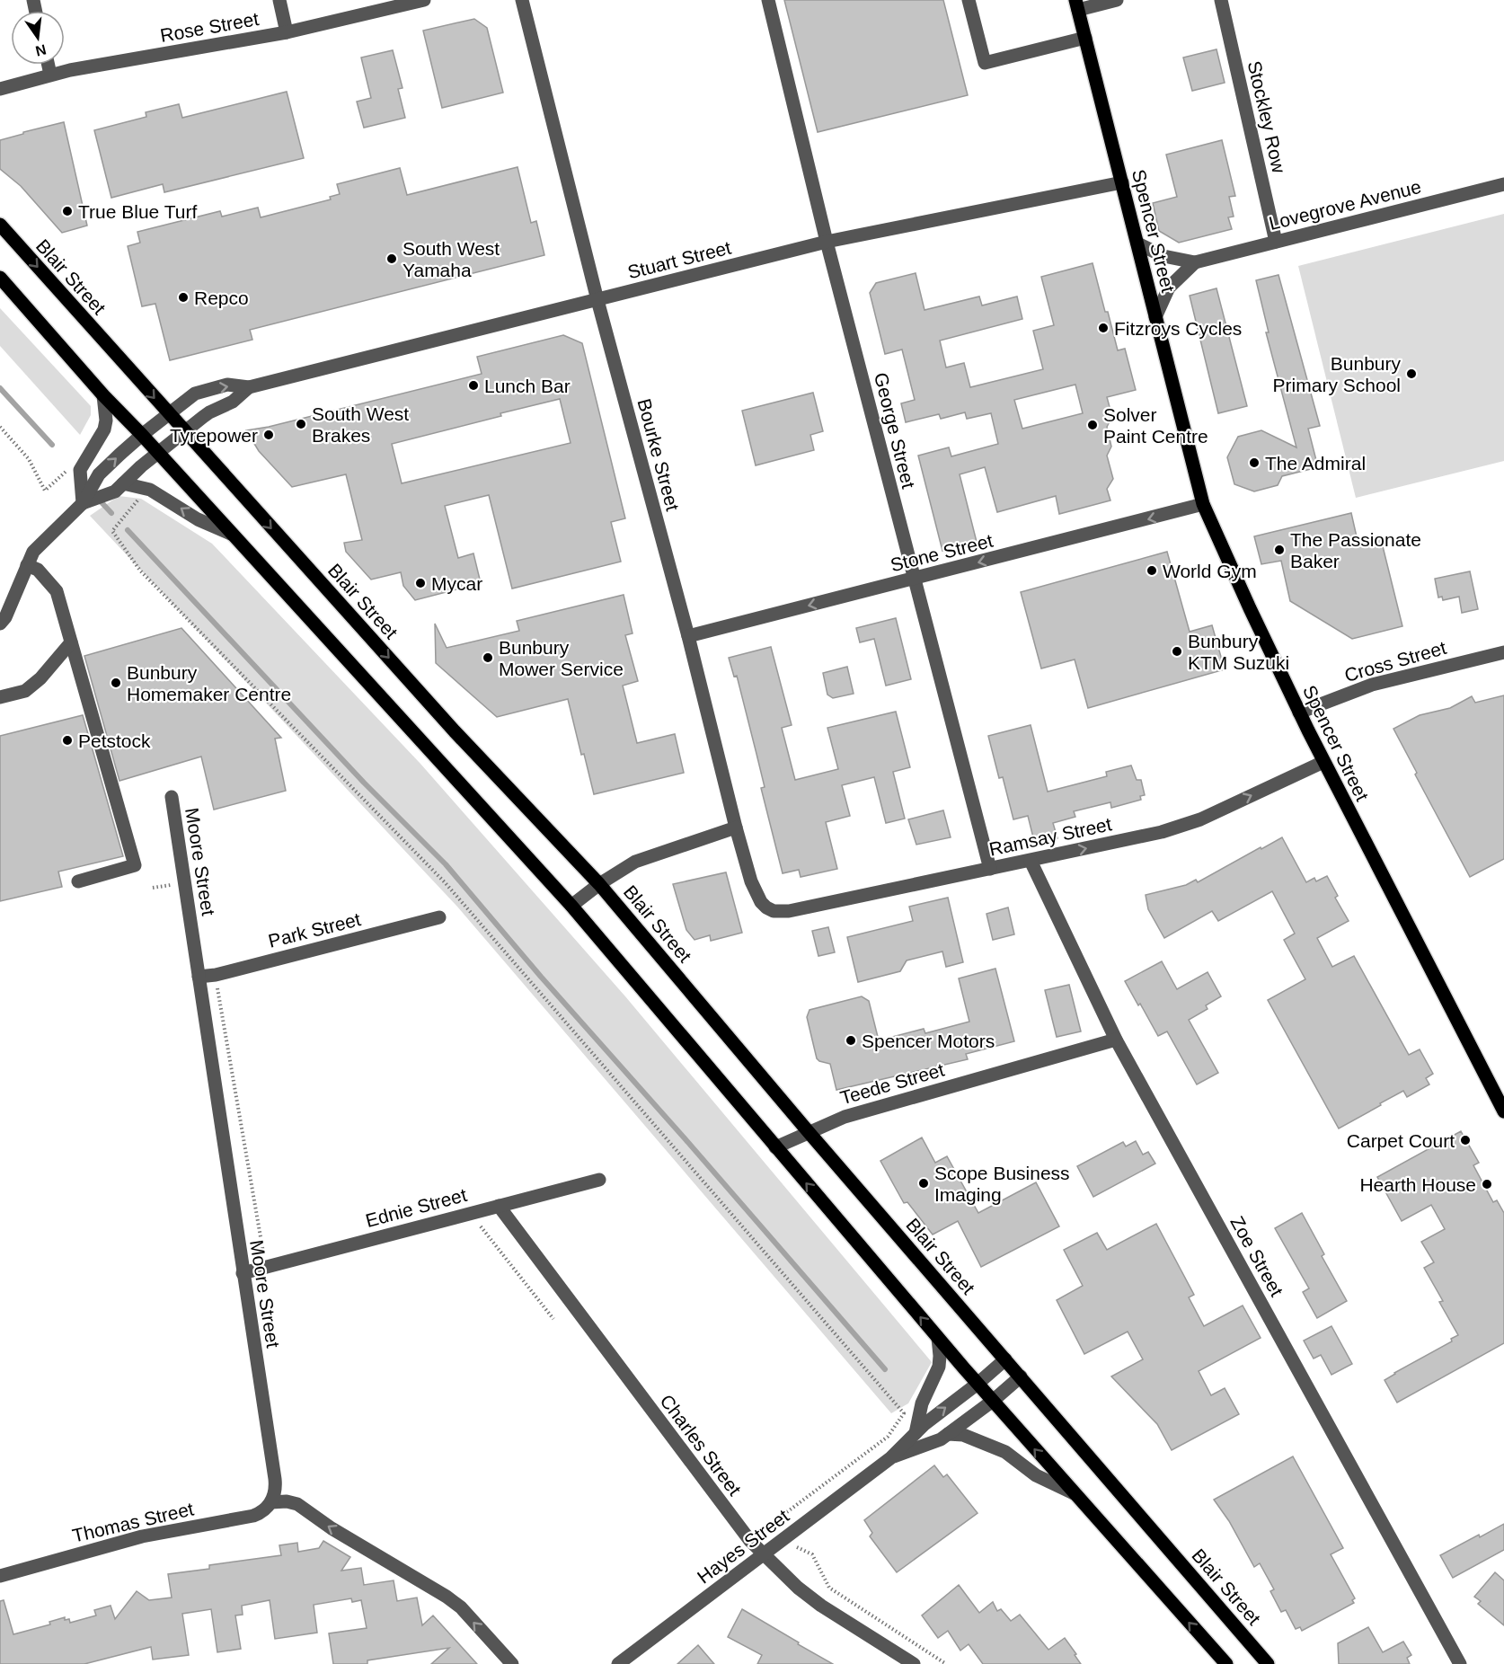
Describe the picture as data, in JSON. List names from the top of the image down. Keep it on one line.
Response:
{"streets":{"main road":["Spencer Street","Blair Street"],"street":["Rose Street","Stockley Row","Lovegrove Avenue","Stuart Street","George Street","Bourke Street","Stone Street","Cross Street","Ramsay Street","Moore Street","Park Street","Teede Street","Ednie Street","Zoe Street","Charles Street","Thomas Street","Hayes Street"]},"crossings":[["Stockley Row","Lovegrove Avenue"],["Lovegrove Avenue","Spencer Street"],["Spencer Street","Stuart Street"],["Spencer Street","Stone Street"],["Spencer Street","Cross Street"],["Spencer Street","Ramsay Street"],["Stuart Street","Blair Street"],["Stuart Street","George Street"],["Stuart Street","Bourke Street"],["Blair Street","Teede Street"],["Blair Street","Hayes Street"],["George Street","Stone Street"],["George Street","Ramsay Street"],["Bourke Street","Stone Street"],["Bourke Street","Ramsay Street"],["Ramsay Street","Zoe Street"],["Moore Street","Park Street"],["Moore Street","Ednie Street"],["Moore Street","Thomas Street"],["Teede Street","Zoe Street"],["Ednie Street","Charles Street"],["Charles Street","Hayes Street"]],"one_way":["Stone Street","Ramsay Street"],"places":["True Blue Turf","South West Yamaha","Repco","Fitzroys Cycles","Bunbury Primary School","Lunch Bar","South West Brakes","Solver Paint Centre","Tyrepower","The Admiral","The Passionate Baker","World Gym","Mycar","Bunbury KTM Suzuki","Bunbury Mower Service","Bunbury Homemaker Centre","Petstock","Spencer Motors","Carpet Court","Scope Business Imaging","Hearth House"],"north":"bottom"}
